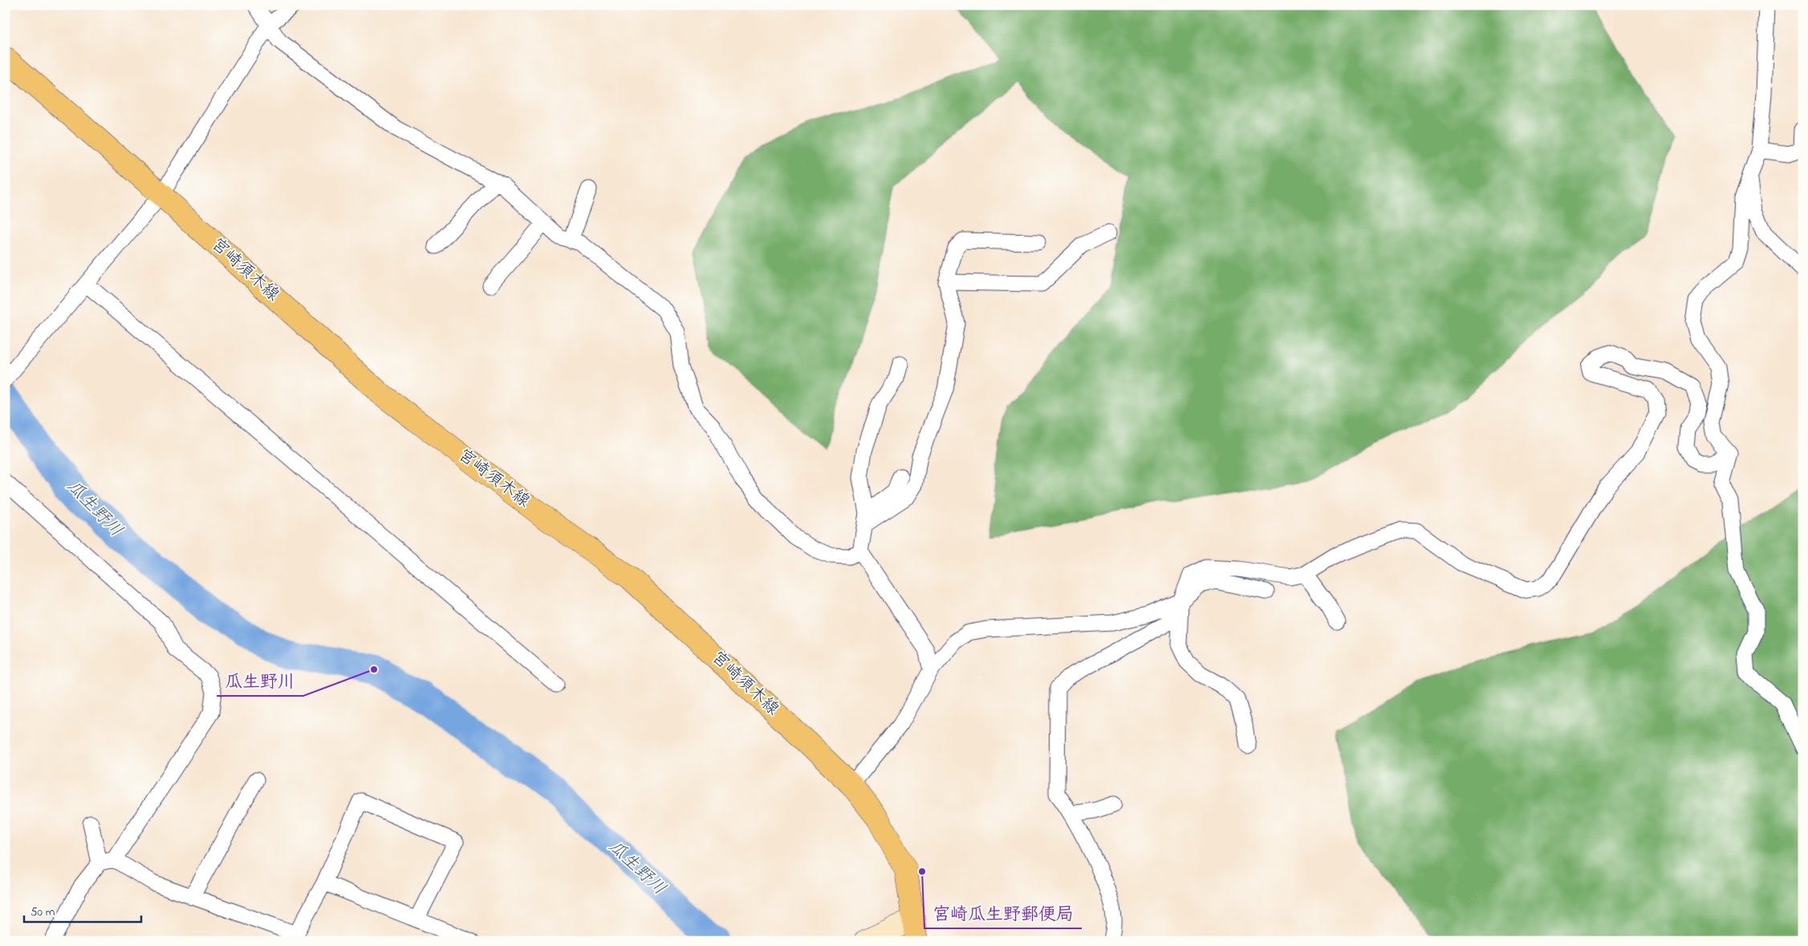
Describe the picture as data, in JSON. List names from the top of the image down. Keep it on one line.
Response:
{"streets":{"main road":["宮崎須木線"]},"water":["瓜生野川"],"places":["瓜生野川","宮崎瓜生野郵便局"],"scale_bar":"50 m"}
